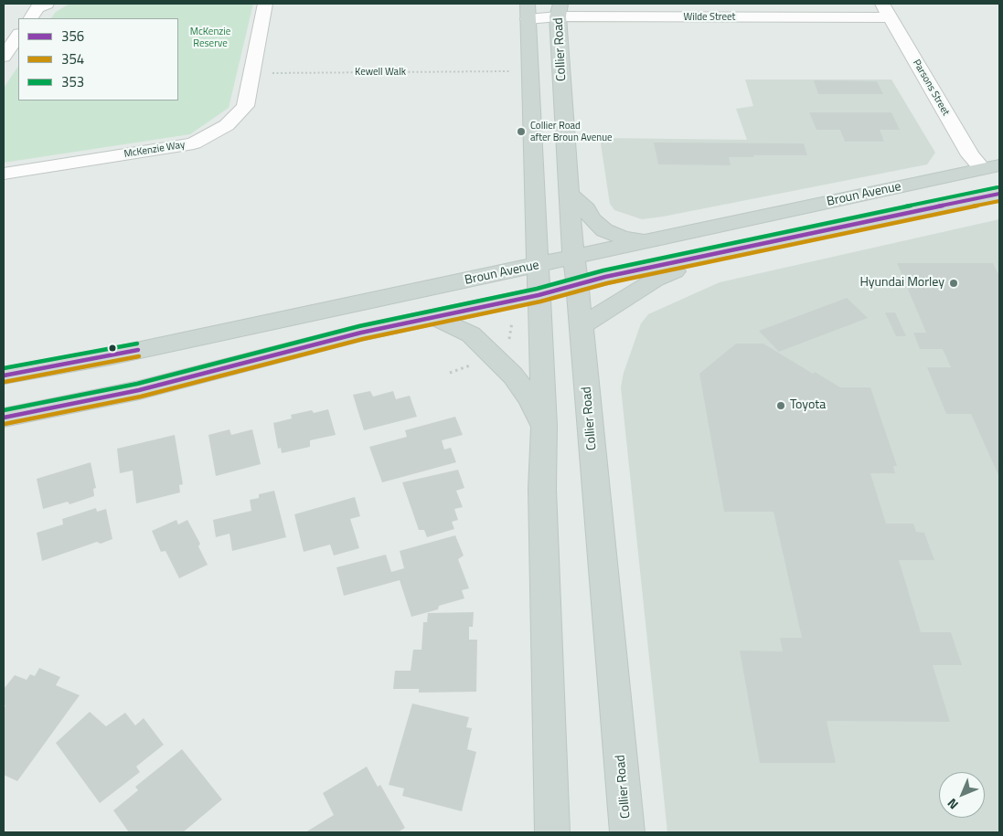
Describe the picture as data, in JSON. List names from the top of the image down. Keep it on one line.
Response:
{"streets":{"main road":["Collier Road","Broun Avenue"],"street":["Wilde Street","Parsons Street","McKenzie Way"],"path":["Kewell Walk"]},"crossings":[["Wilde Street","Collier Road"],["Wilde Street","Parsons Street"],["Collier Road","Broun Avenue"],["Kewell Walk","McKenzie Way"],["Parsons Street","Broun Avenue"]],"parks":["McKenzie Reserve"],"places":["Collier Road after Broun Avenue","Hyundai Morley","Toyota"],"lines":["transit line 353","transit line 356","transit line 354"],"legend":["356","354","353"],"north":"bottom left"}
